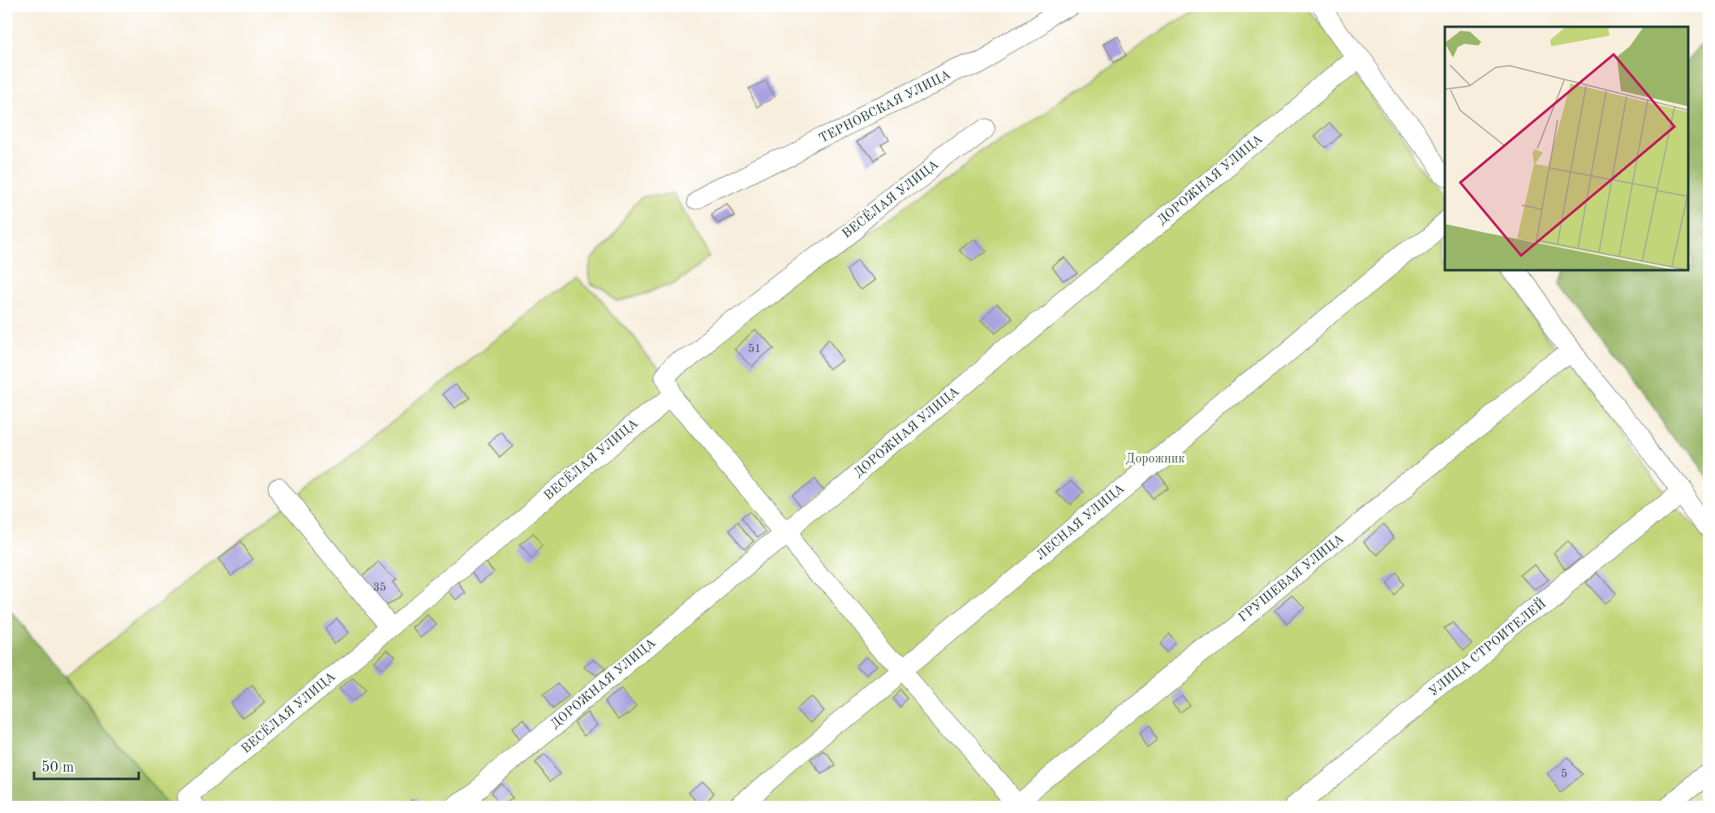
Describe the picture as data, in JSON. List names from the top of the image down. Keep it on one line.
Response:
{"streets":{"street":["ТЕРНОВСКАЯ УЛИЦА","ДОРОЖНАЯ УЛИЦА","ВЕСЁЛАЯ УЛИЦА","ЛЕСНАЯ УЛИЦА","ГРУШЕВАЯ УЛИЦА","УЛИЦА СТРОИТЕЛЕЙ"]},"parks":["Дорожник"],"house_numbers":["51","35","5"],"scale_bar":"50 m"}
